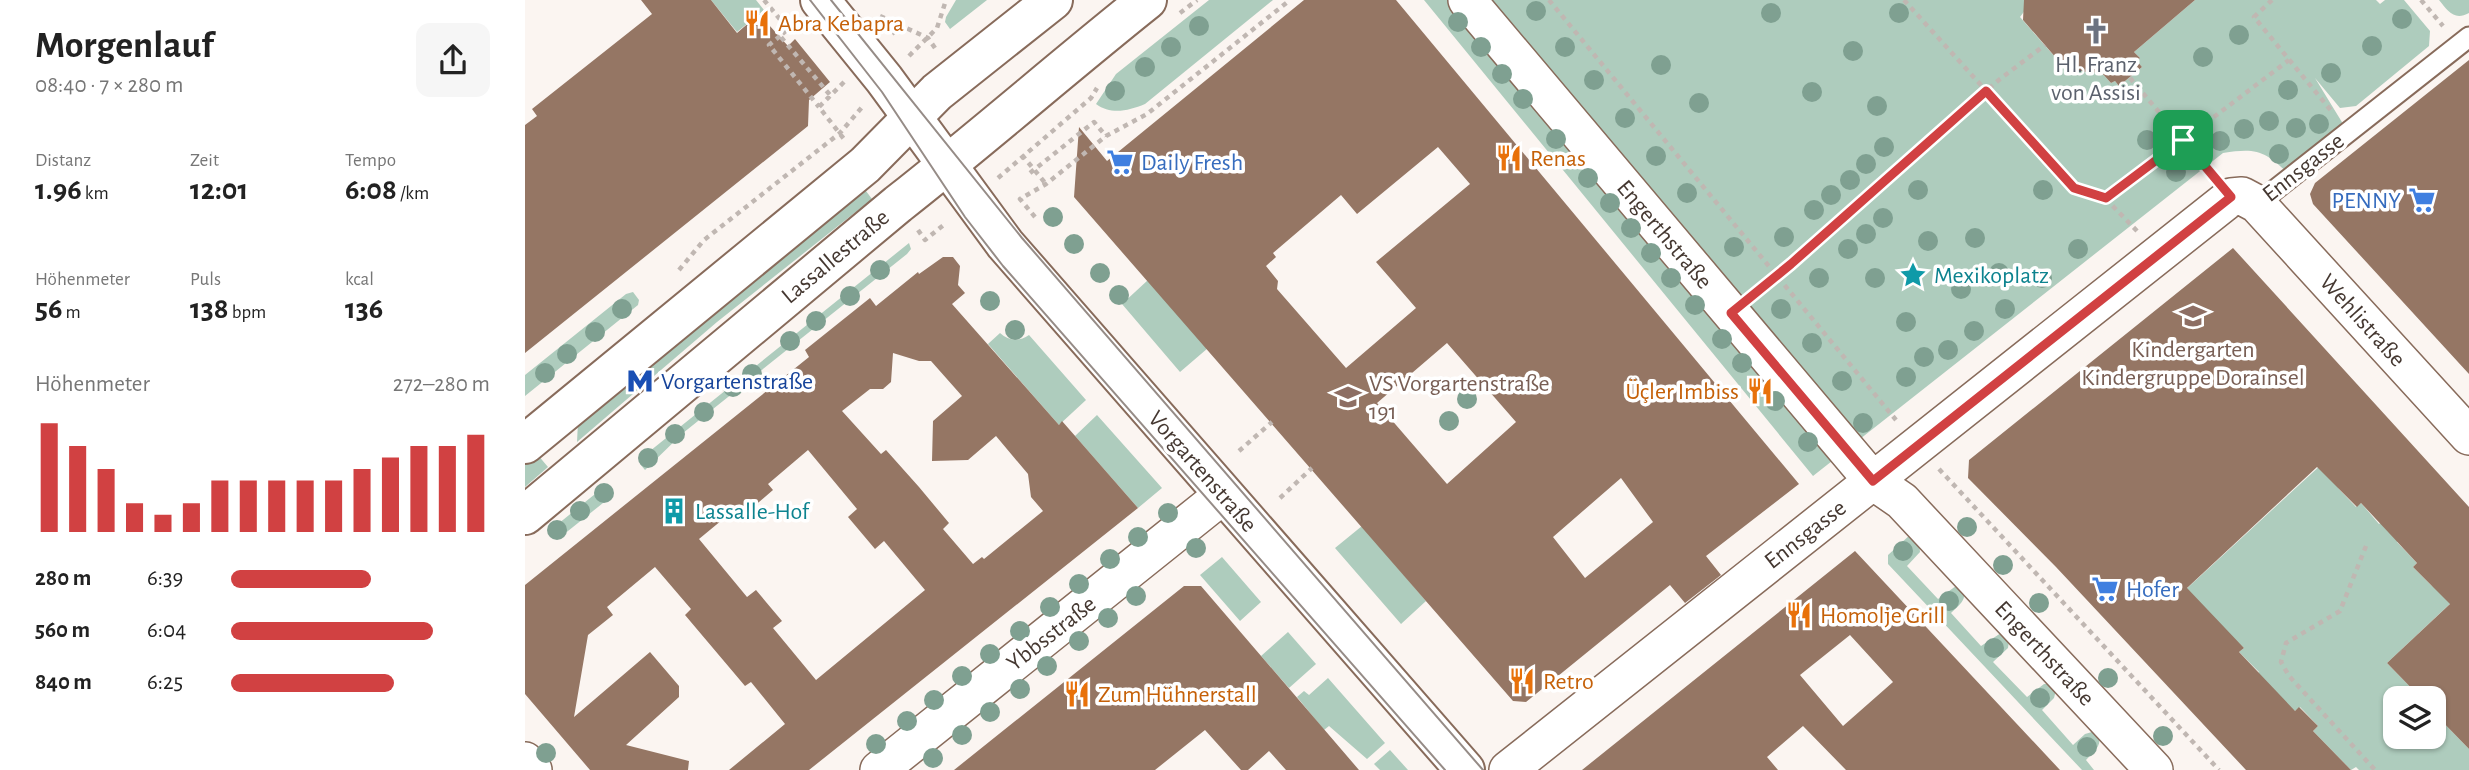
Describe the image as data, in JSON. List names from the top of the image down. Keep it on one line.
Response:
{"streets":{"main road":["Lassallestraße","Vorgartenstraße"],"street":["Ennsgasse","Engerthstraße","Wehlistraße","Ybbsstraße"]},"crossings":[["Ennsgasse","Engerthstraße"],["Ennsgasse","Wehlistraße"],["Lassallestraße","Vorgartenstraße"],["Vorgartenstraße","Ybbsstraße"]],"places":{"restaurant":["Abra Kebapra","Renas","Üçler Imbiss","Homolje Grill","Retro","Zum Hühnerstall"],"church":["Hl. Franz von Assisi"],"supermarket":["Daily Fresh","PENNY","Hofer"],"place":["Mexikoplatz"],"school or university":["Kindergarten Kindergruppe Dorainsel","VS Vorgartenstraße 191"],"metro station":["Vorgartenstraße"],"building":["Lassalle-Hof"]},"page":{"heading":["Morgenlauf","08:40 · 7 × 280 m"],"stats":[["Distanz","1.96 km"],["Zeit","12:01"],["Tempo","6:08 /km"],["Höhenmeter","56 m"],["Puls","138 bpm"],["kcal","136"]],"chart":["Höhenmeter","272–280 m"],"list":[{"name":"280 m","note":"6:39"},{"name":"560 m","note":"6:04"},{"name":"840 m","note":"6:25"}]}}
